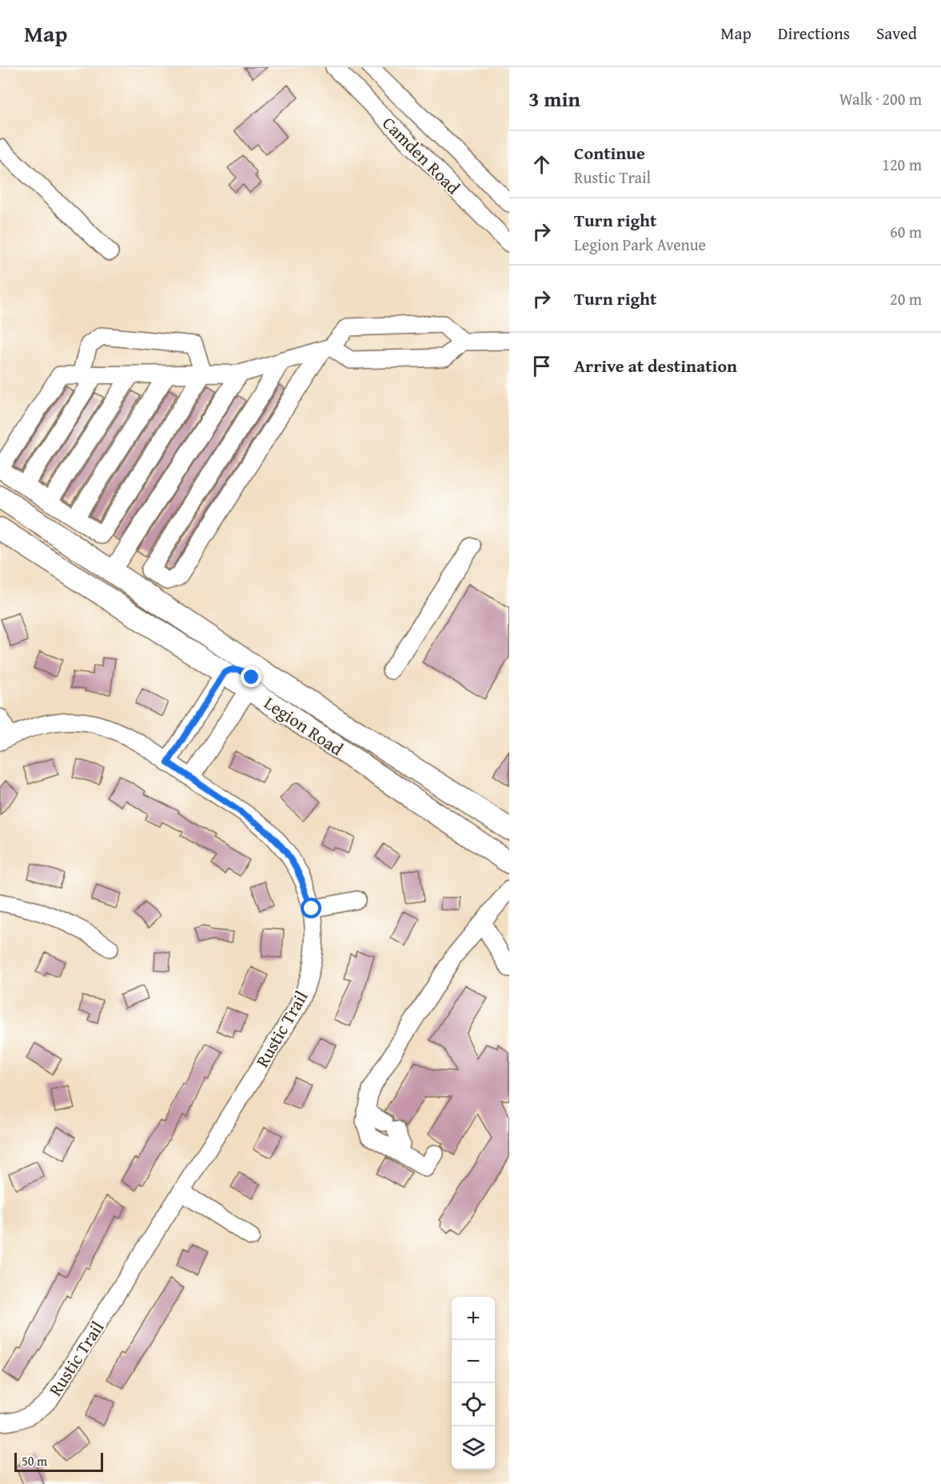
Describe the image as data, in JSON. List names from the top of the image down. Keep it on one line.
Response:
{"streets":{"main road":["Legion Road"],"street":["Camden Road","Rustic Trail"]},"scale_bar":"50 m","page":{"header":"Map","nav":["Map","Directions","Saved"],"heading":["3 min","Walk · 200 m"],"list":[["Continue","Rustic Trail","120 m"],["Turn right","Legion Park Avenue","60 m"],["Turn right","20 m"],"Arrive at destination"],"map_buttons":["+","−"],"scale":"50 m"}}
